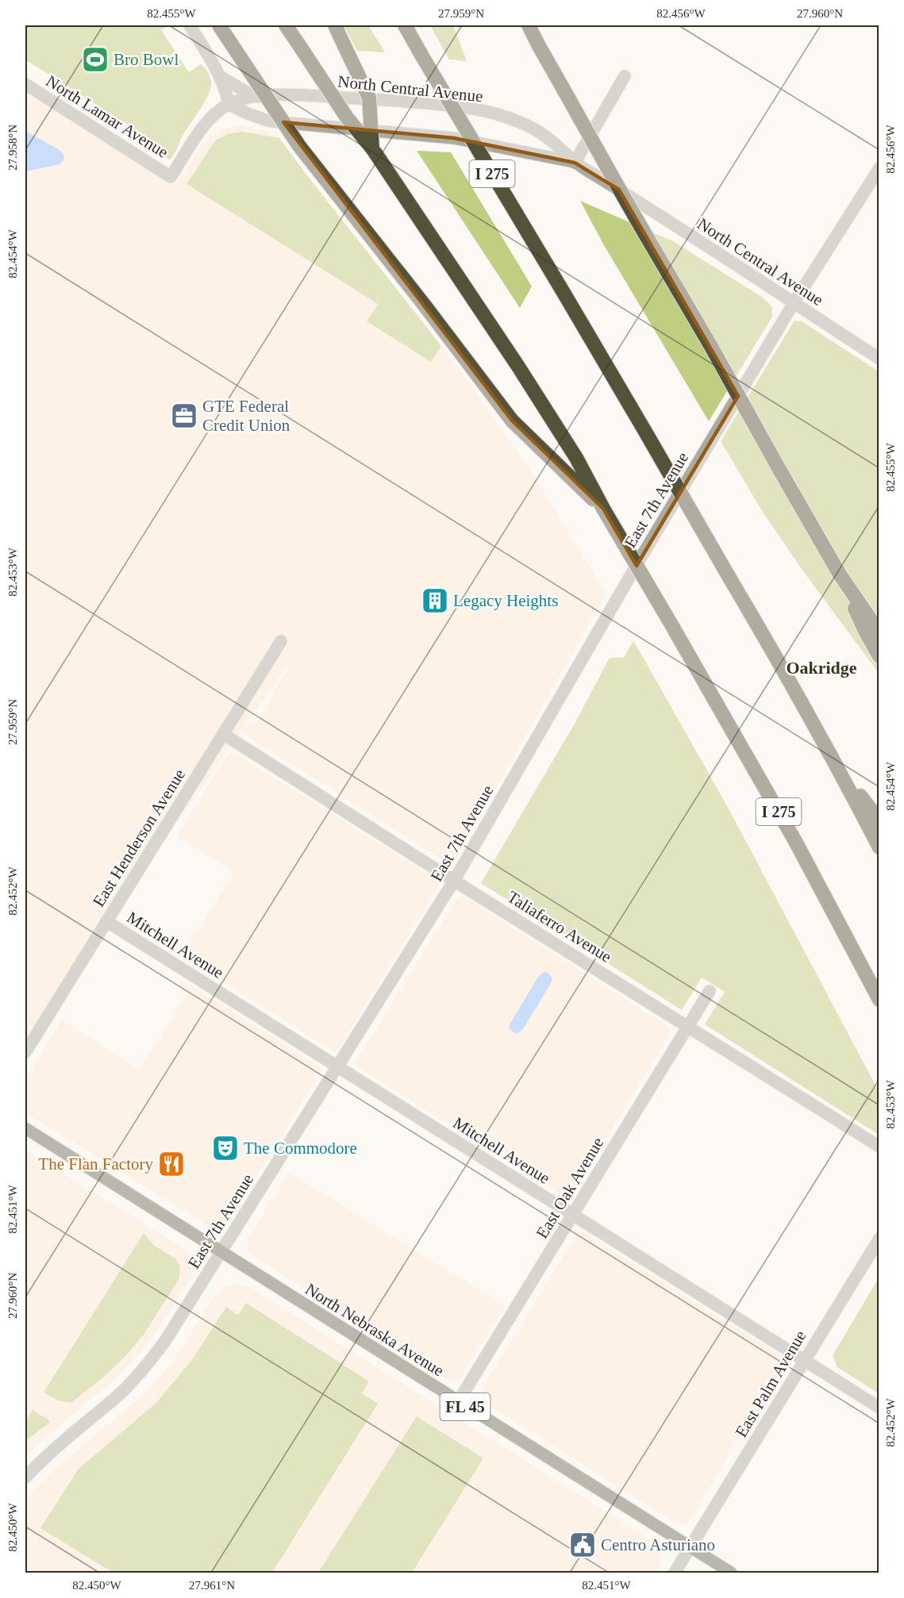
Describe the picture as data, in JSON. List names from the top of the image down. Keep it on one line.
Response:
{"streets":{"highway":["I 275"],"main road":["North Nebraska Avenue","FL 45"],"street":["North Central Avenue","North Lamar Avenue","East 7th Avenue","East Henderson Avenue","Taliaferro Avenue","Mitchell Avenue","East Oak Avenue","East Palm Avenue"]},"crossings":[["North Central Avenue","North Lamar Avenue"],["North Central Avenue","East 7th Avenue"],["East 7th Avenue","Taliaferro Avenue"],["East 7th Avenue","Mitchell Avenue"],["East 7th Avenue","North Nebraska Avenue"],["East Henderson Avenue","Taliaferro Avenue"],["East Henderson Avenue","Mitchell Avenue"],["Taliaferro Avenue","East Oak Avenue"],["Mitchell Avenue","East Oak Avenue"],["Mitchell Avenue","East Palm Avenue"],["East Oak Avenue","North Nebraska Avenue"],["North Nebraska Avenue","East Palm Avenue"]],"districts":["Oakridge"],"places":{"sports":["Bro Bowl"],"office":["GTE Federal Credit Union"],"building":["Legacy Heights"],"theatre":["The Commodore"],"restaurant":["The Flan Factory"],"public building":["Centro Asturiano"]},"coordinates":["82.455°W","27.959°N","82.456°W","27.960°N","27.958°N","82.454°W","82.453°W","82.452°W","82.451°W","82.450°W","27.961°N"]}
